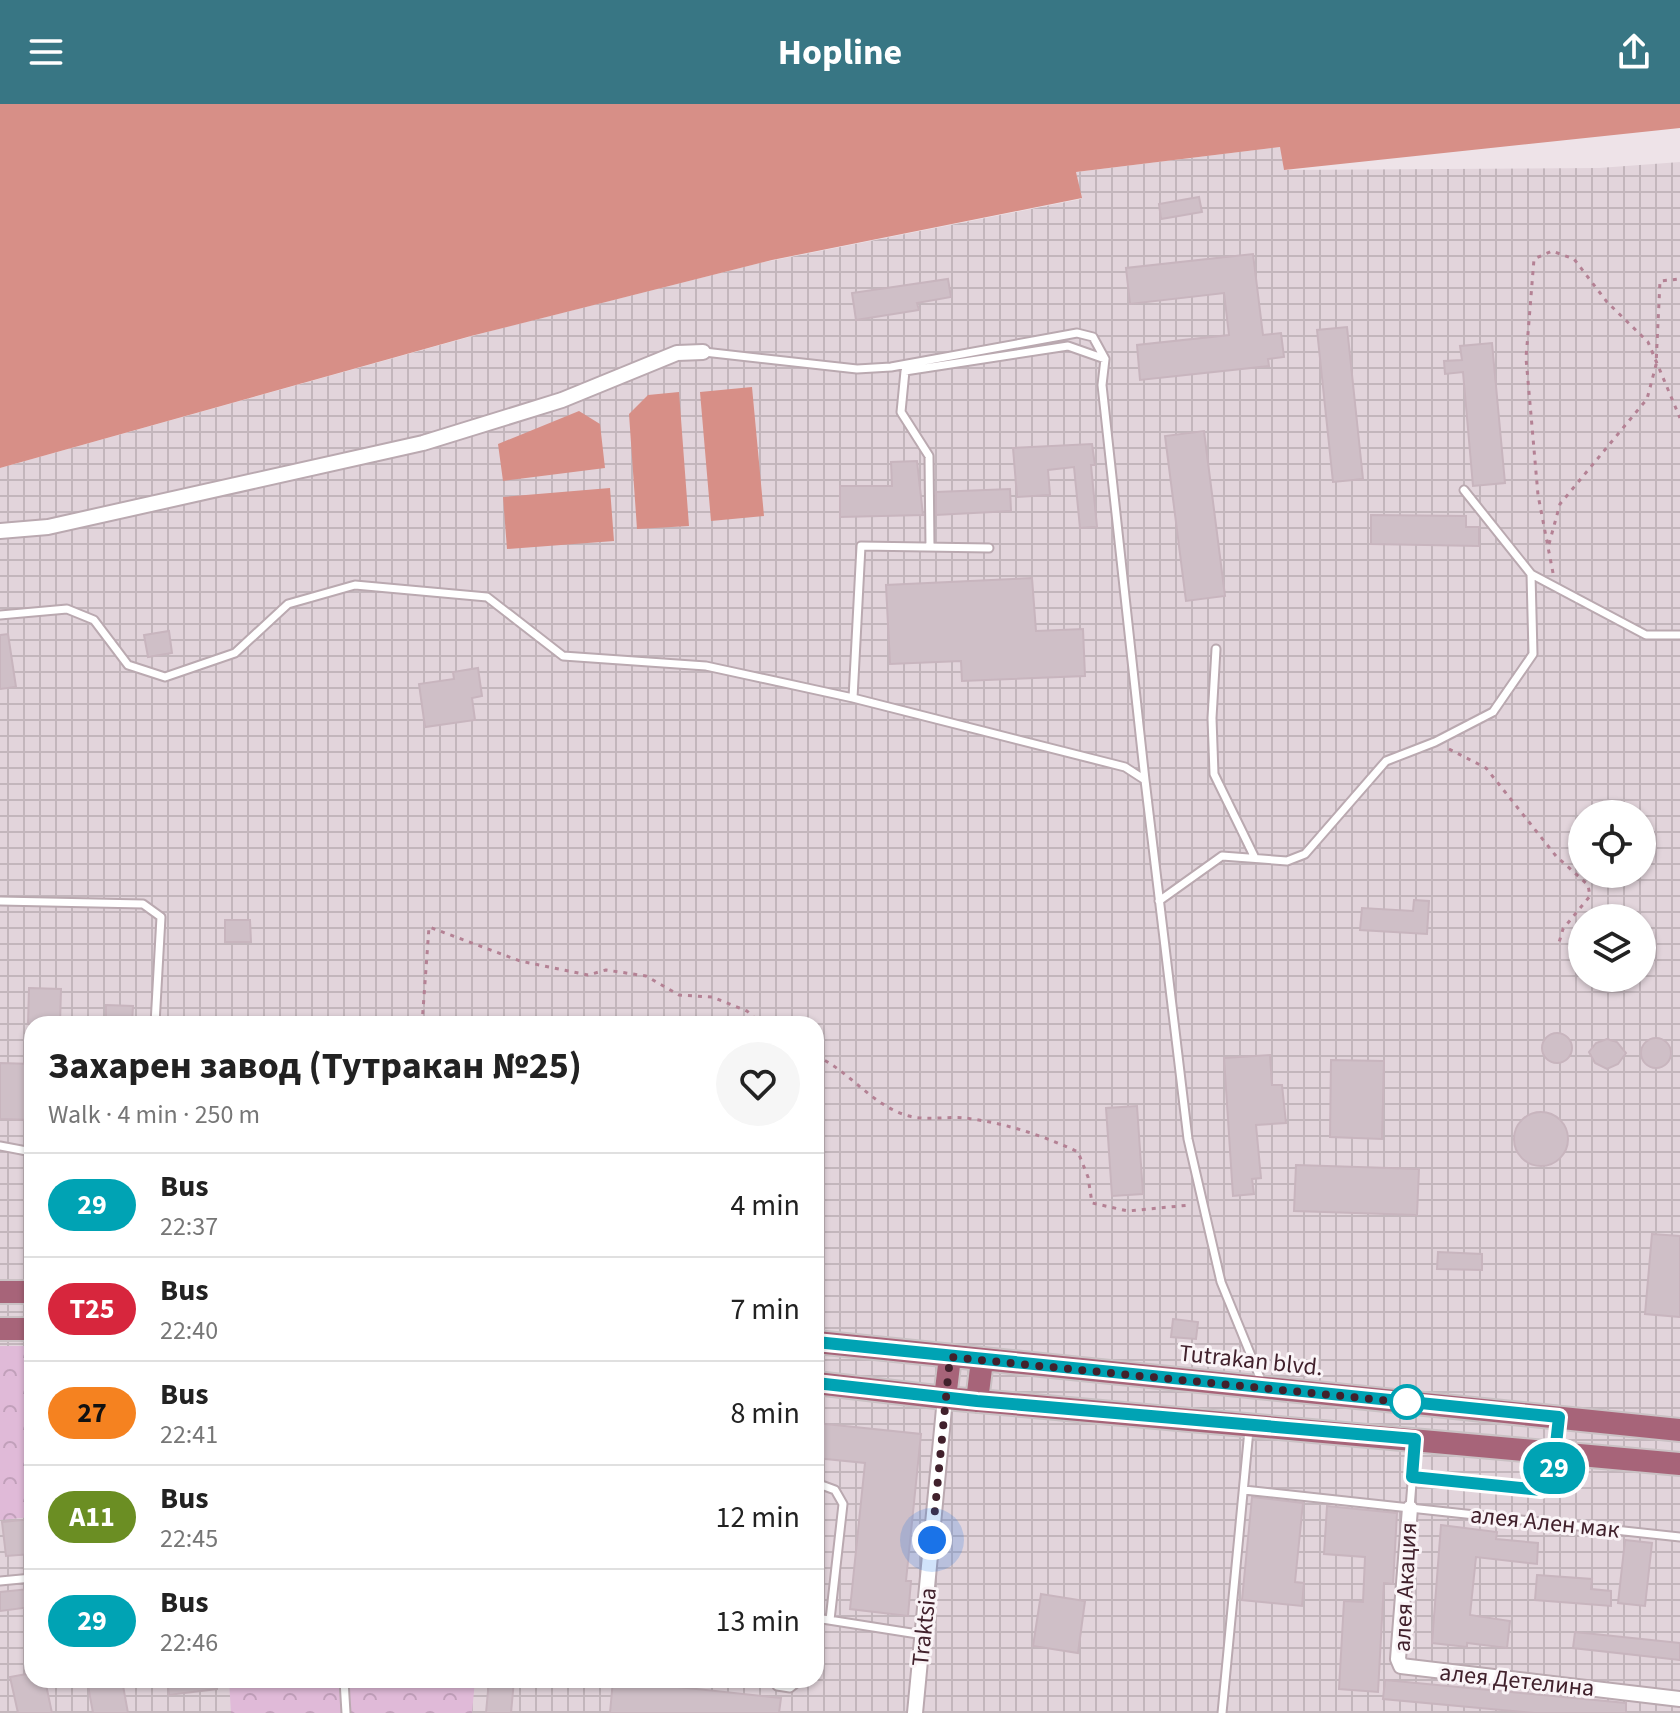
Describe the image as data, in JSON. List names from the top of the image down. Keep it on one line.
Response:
{"streets":{"main road":["Tutrakan blvd."],"street":["алея Акация","Traktsia","алея Детелина"],"lane":["алея Ален мак"]},"crossings":[["алея Ален мак","алея Акация"],["алея Акация","алея Детелина"]],"lines":["bus line 29"],"page":{"header":"Hopline","on_map":"29","heading":["Захарен завод (Тутракан №25)","Walk · 4 min · 250 m"],"list":[{"mark":"29","name":"Bus","note":"22:37","value":"4 min"},{"mark":"Т25","name":"Bus","note":"22:40","value":"7 min"},{"mark":"27","name":"Bus","note":"22:41","value":"8 min"},{"mark":"А11","name":"Bus","note":"22:45","value":"12 min"},{"mark":"29","name":"Bus","note":"22:46","value":"13 min"}]}}
